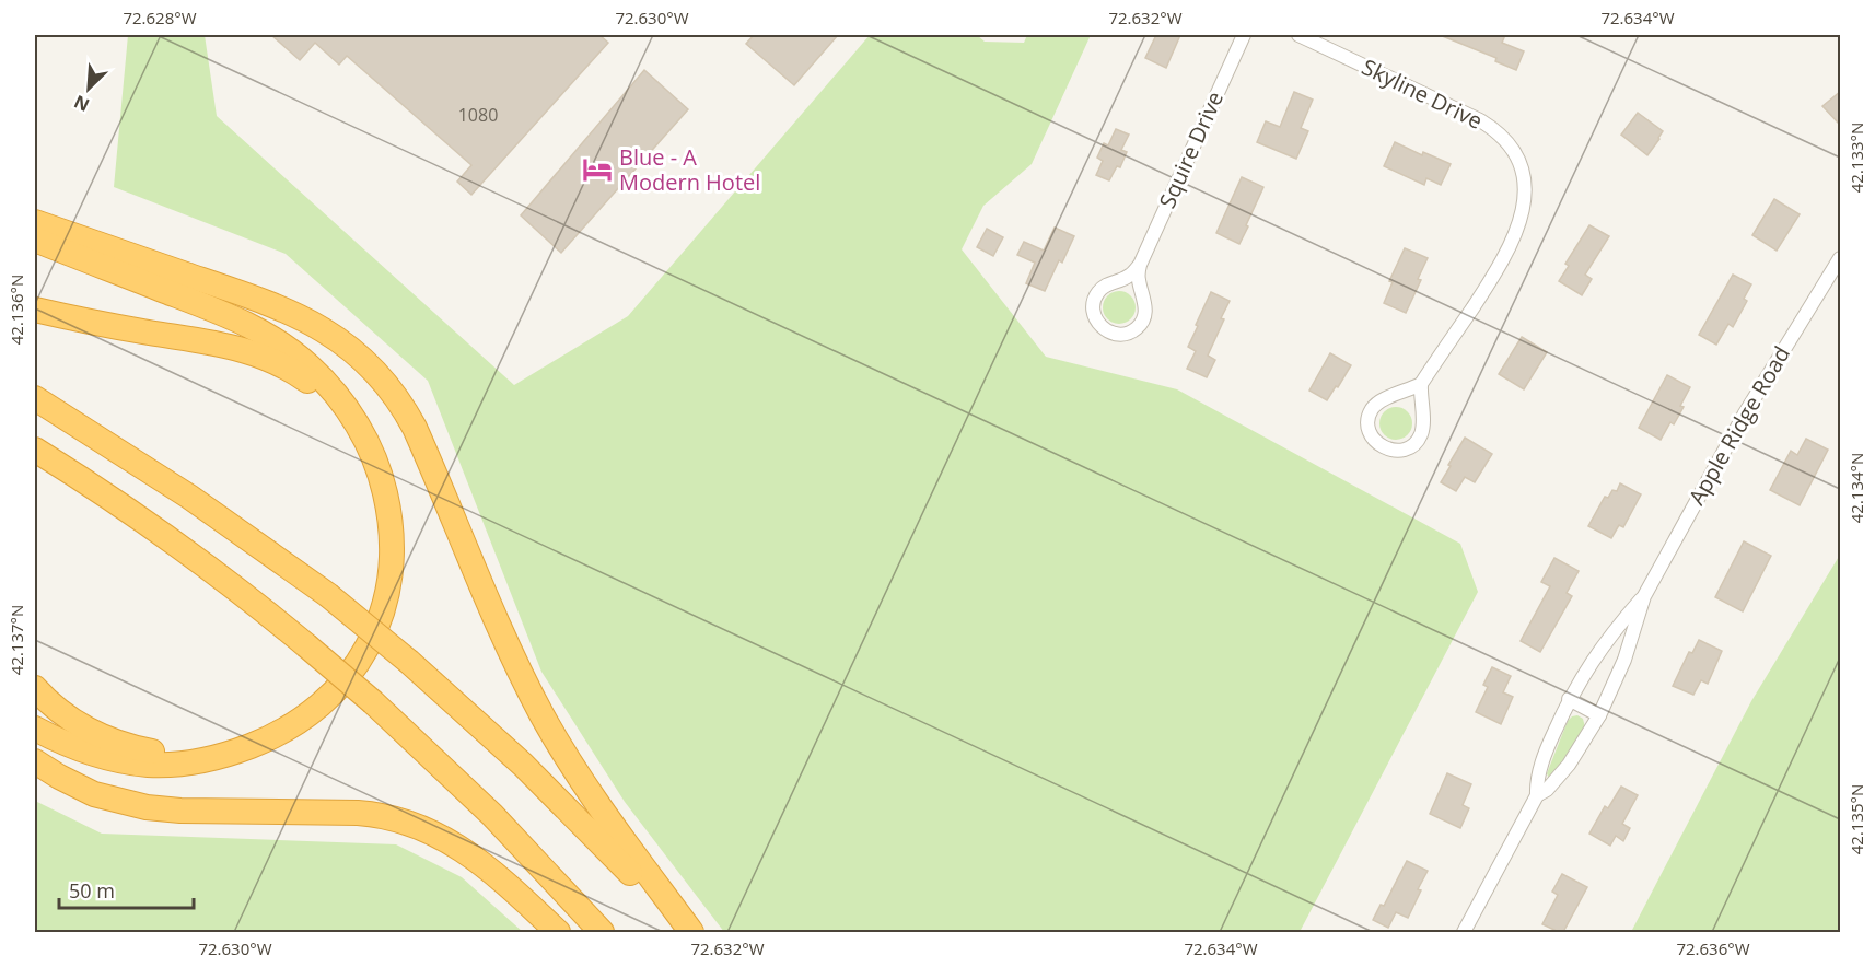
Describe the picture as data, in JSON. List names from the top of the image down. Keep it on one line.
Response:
{"streets":{"street":["Skyline Drive","Squire Drive","Apple Ridge Road"]},"places":{"hotel":["Blue - A Modern Hotel"]},"house_numbers":["1080"],"scale_bar":"50 m","north":"bottom left","coordinates":["72.628°W","72.630°W","72.632°W","72.634°W","42.133°N","42.136°N","42.134°N","42.137°N","42.135°N","72.636°W"]}
